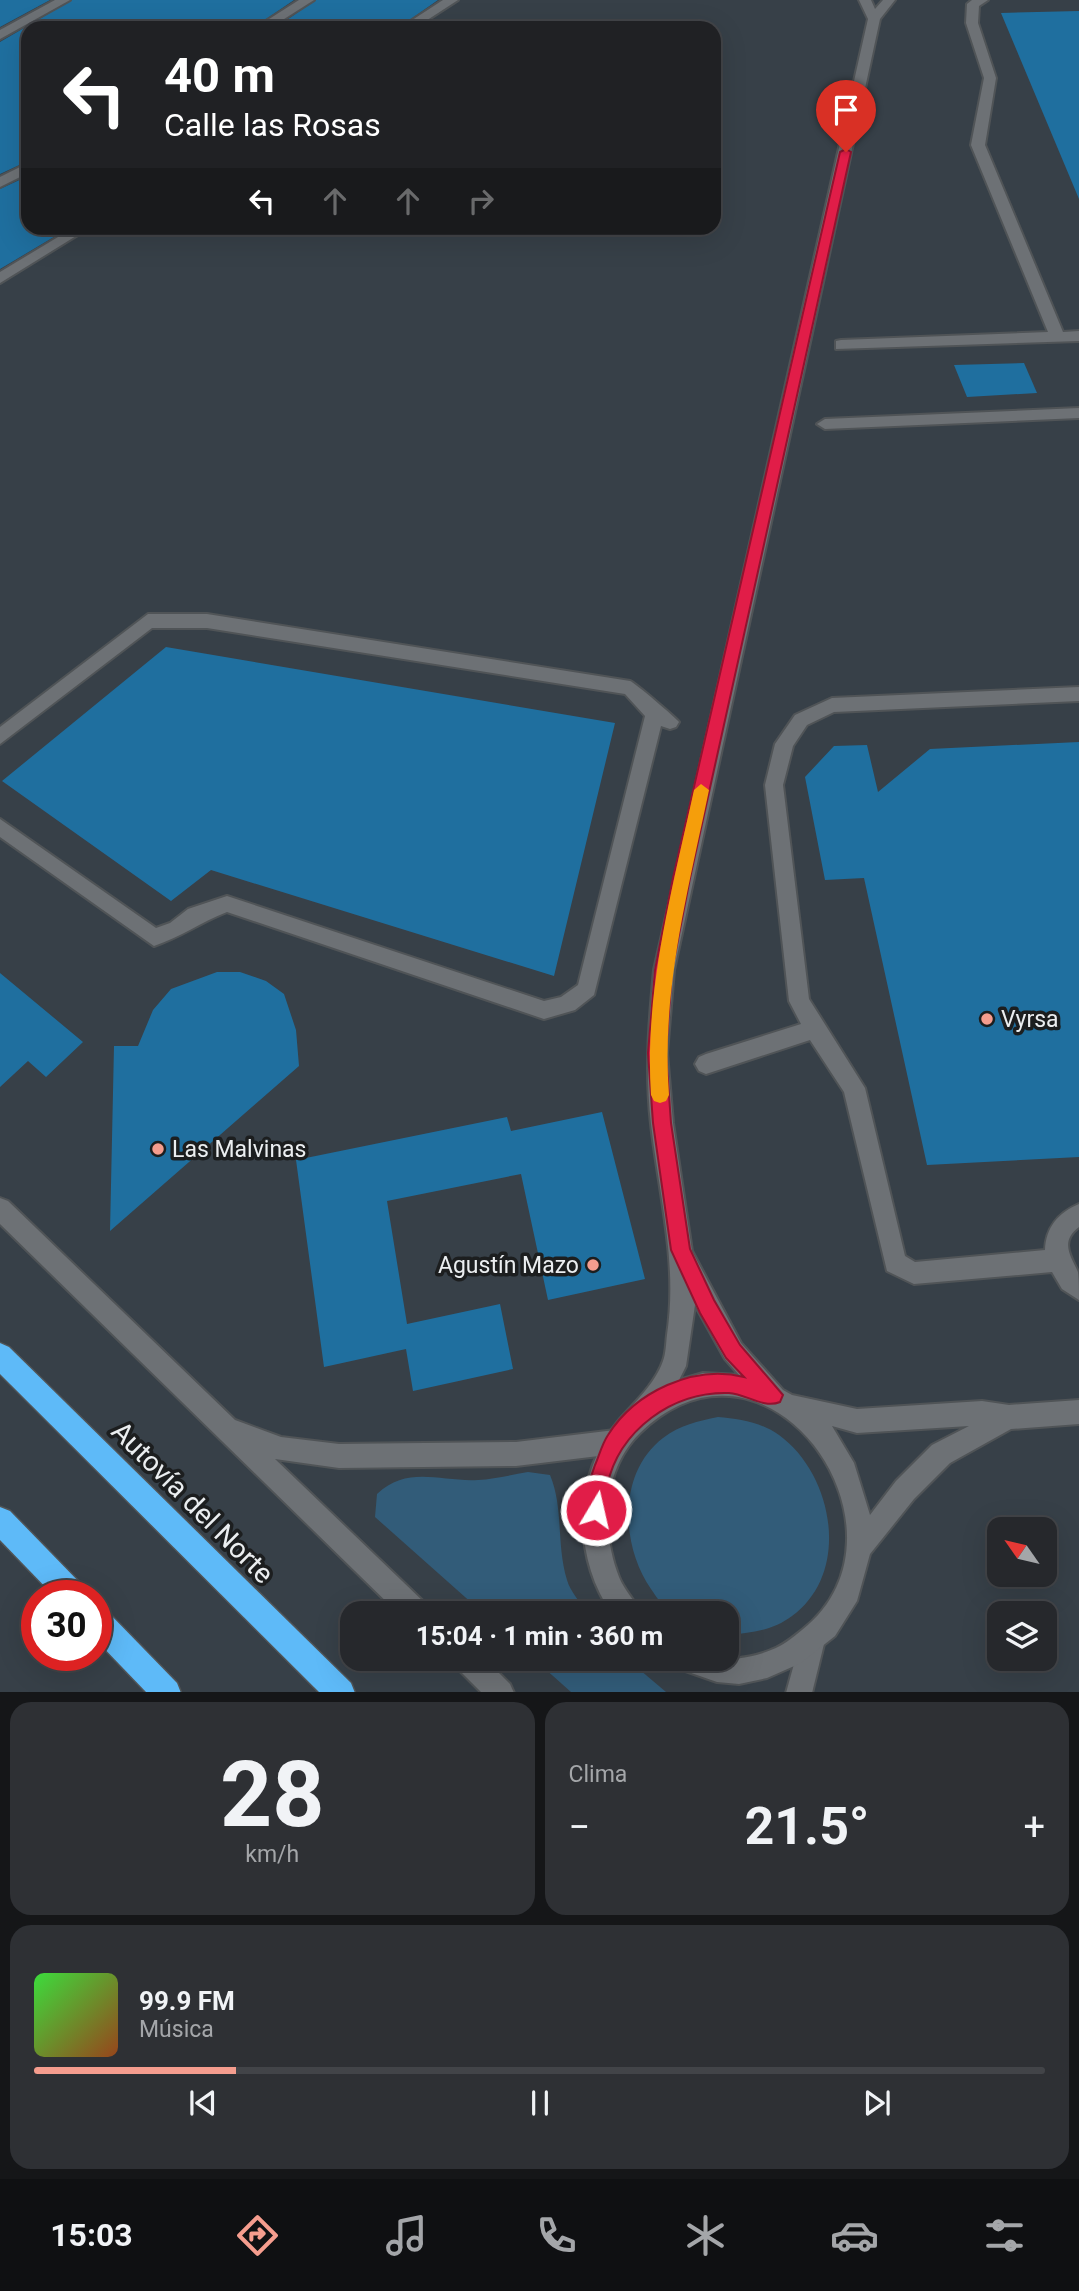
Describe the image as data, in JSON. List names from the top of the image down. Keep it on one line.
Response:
{"streets":{"highway":["Autovía del Norte"]},"places":["Vyrsa","Las Malvinas","Agustín Mazo"],"north":"top left","page":{"turn":["40 m","Calle las Rosas"],"limit":"30","trip":"15:04 · 1 min · 360 m","tile":[["28","km/h"],"Clima"],"heat":["−","21.5°","+"],"song":["99.9 FM","Música"],"tabs":"15:03"}}
